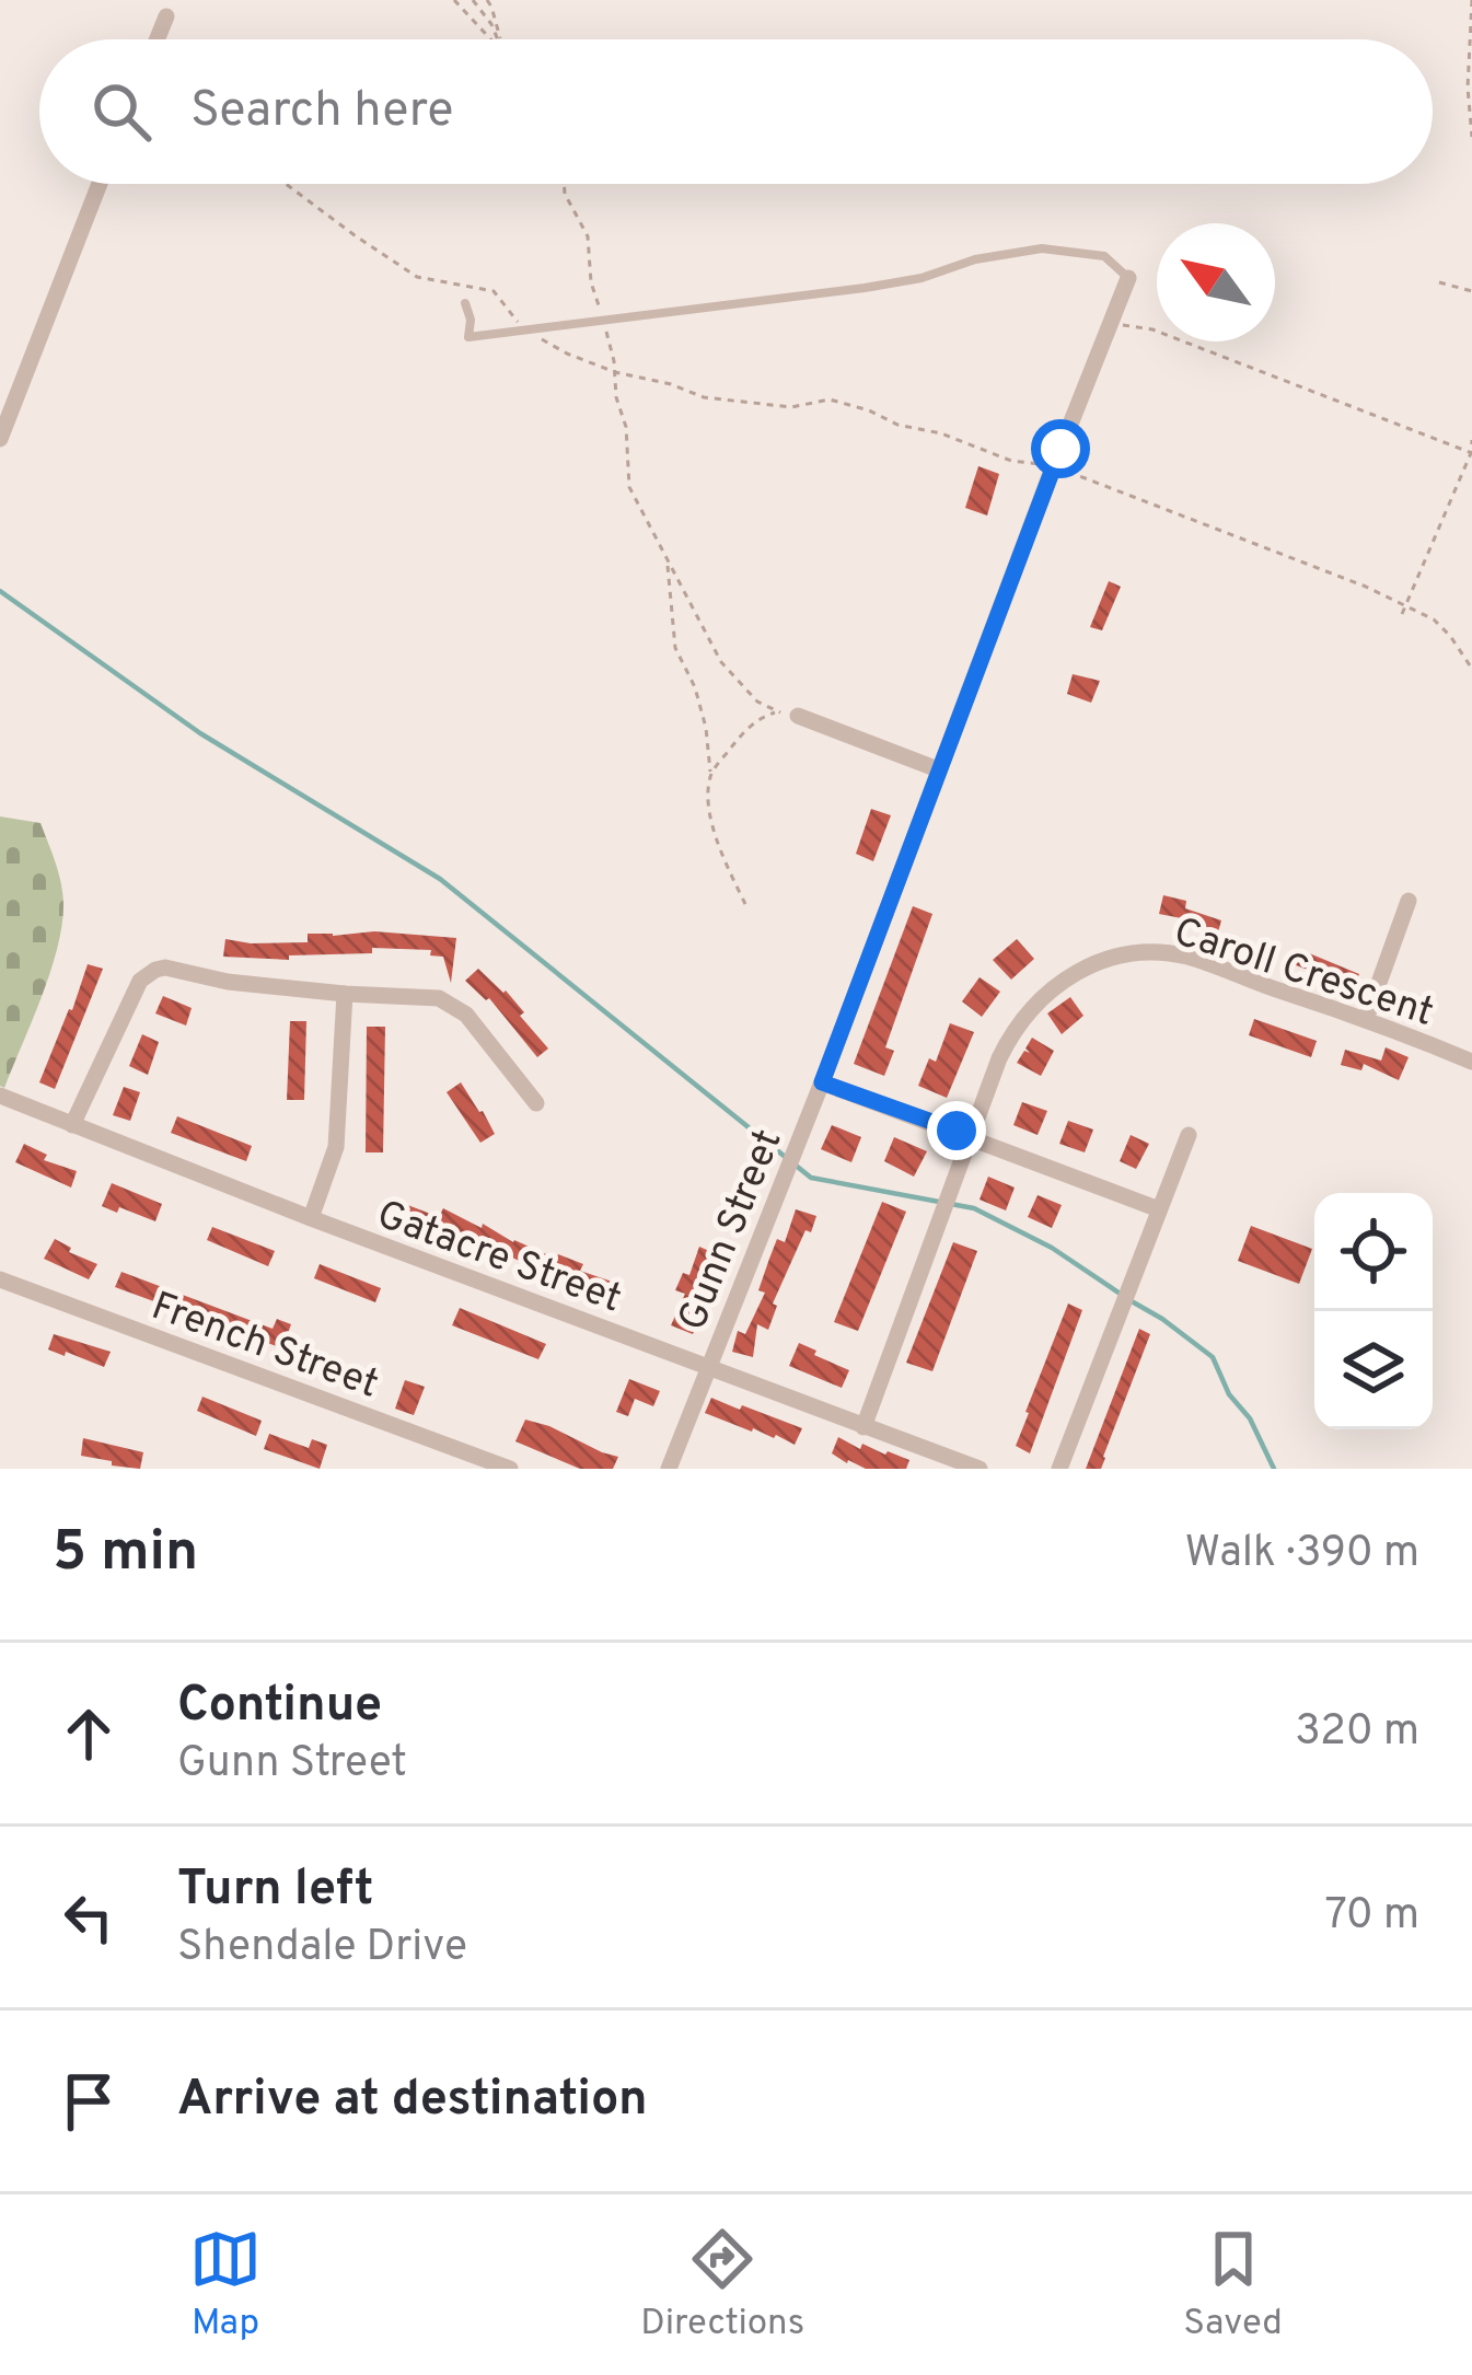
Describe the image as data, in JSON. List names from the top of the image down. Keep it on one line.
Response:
{"streets":{"street":["Caroll Crescent","Gunn Street","Gatacre Street","French Street"]},"crossings":[["Caroll Crescent","Gatacre Street"],["Gunn Street","Gatacre Street"]],"north":"top left","page":{"search":"Search here","heading":["5 min","Walk · 390 m"],"list":[["Continue","Gunn Street","320 m"],["Turn left","Shendale Drive","70 m"],"Arrive at destination"],"nav":["Map","Directions","Saved"]}}
